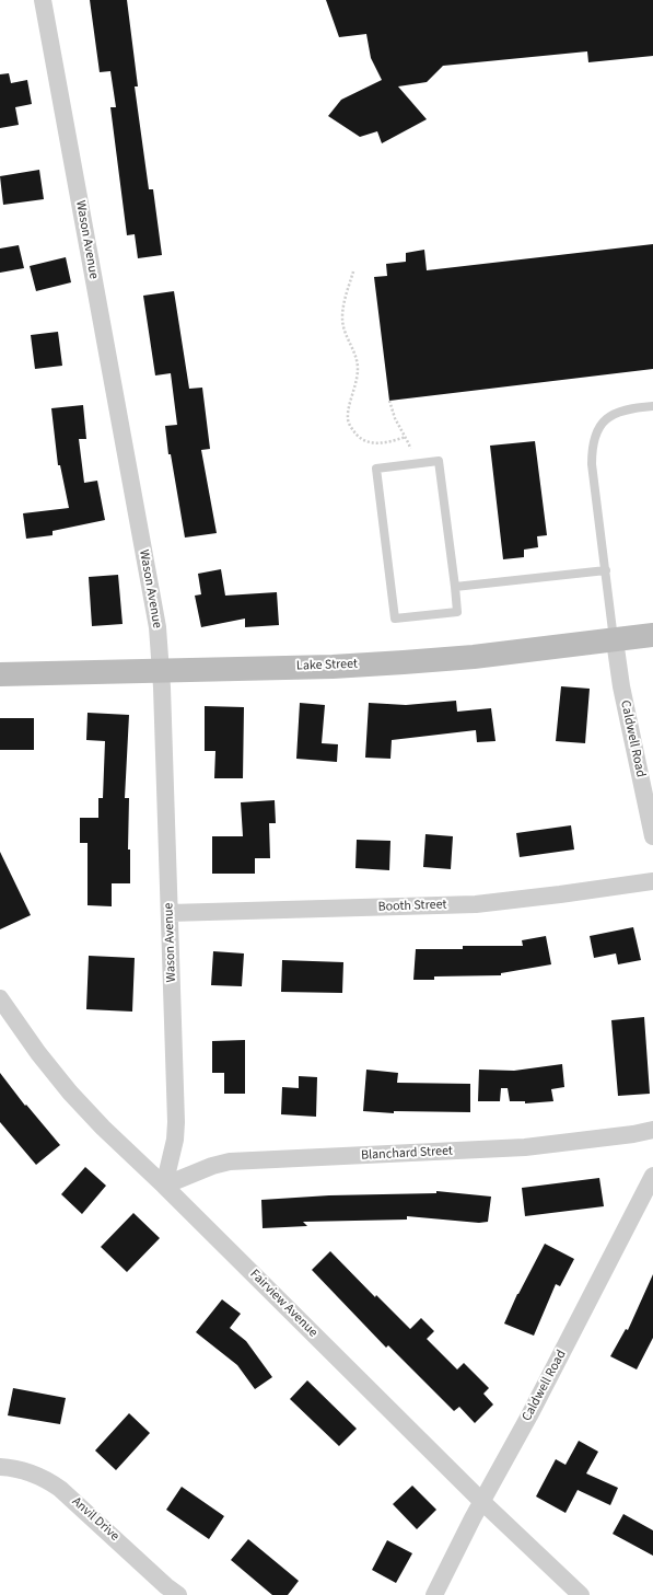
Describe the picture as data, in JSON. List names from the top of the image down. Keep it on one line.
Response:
{"streets":{"street":["Wason Avenue","Lake Street","Caldwell Road","Booth Street","Blanchard Street","Fairview Avenue","Anvil Drive"]},"crossings":[["Wason Avenue","Lake Street"],["Wason Avenue","Booth Street"],["Wason Avenue","Blanchard Street"],["Wason Avenue","Fairview Avenue"],["Lake Street","Caldwell Road"],["Caldwell Road","Fairview Avenue"],["Blanchard Street","Fairview Avenue"]]}
